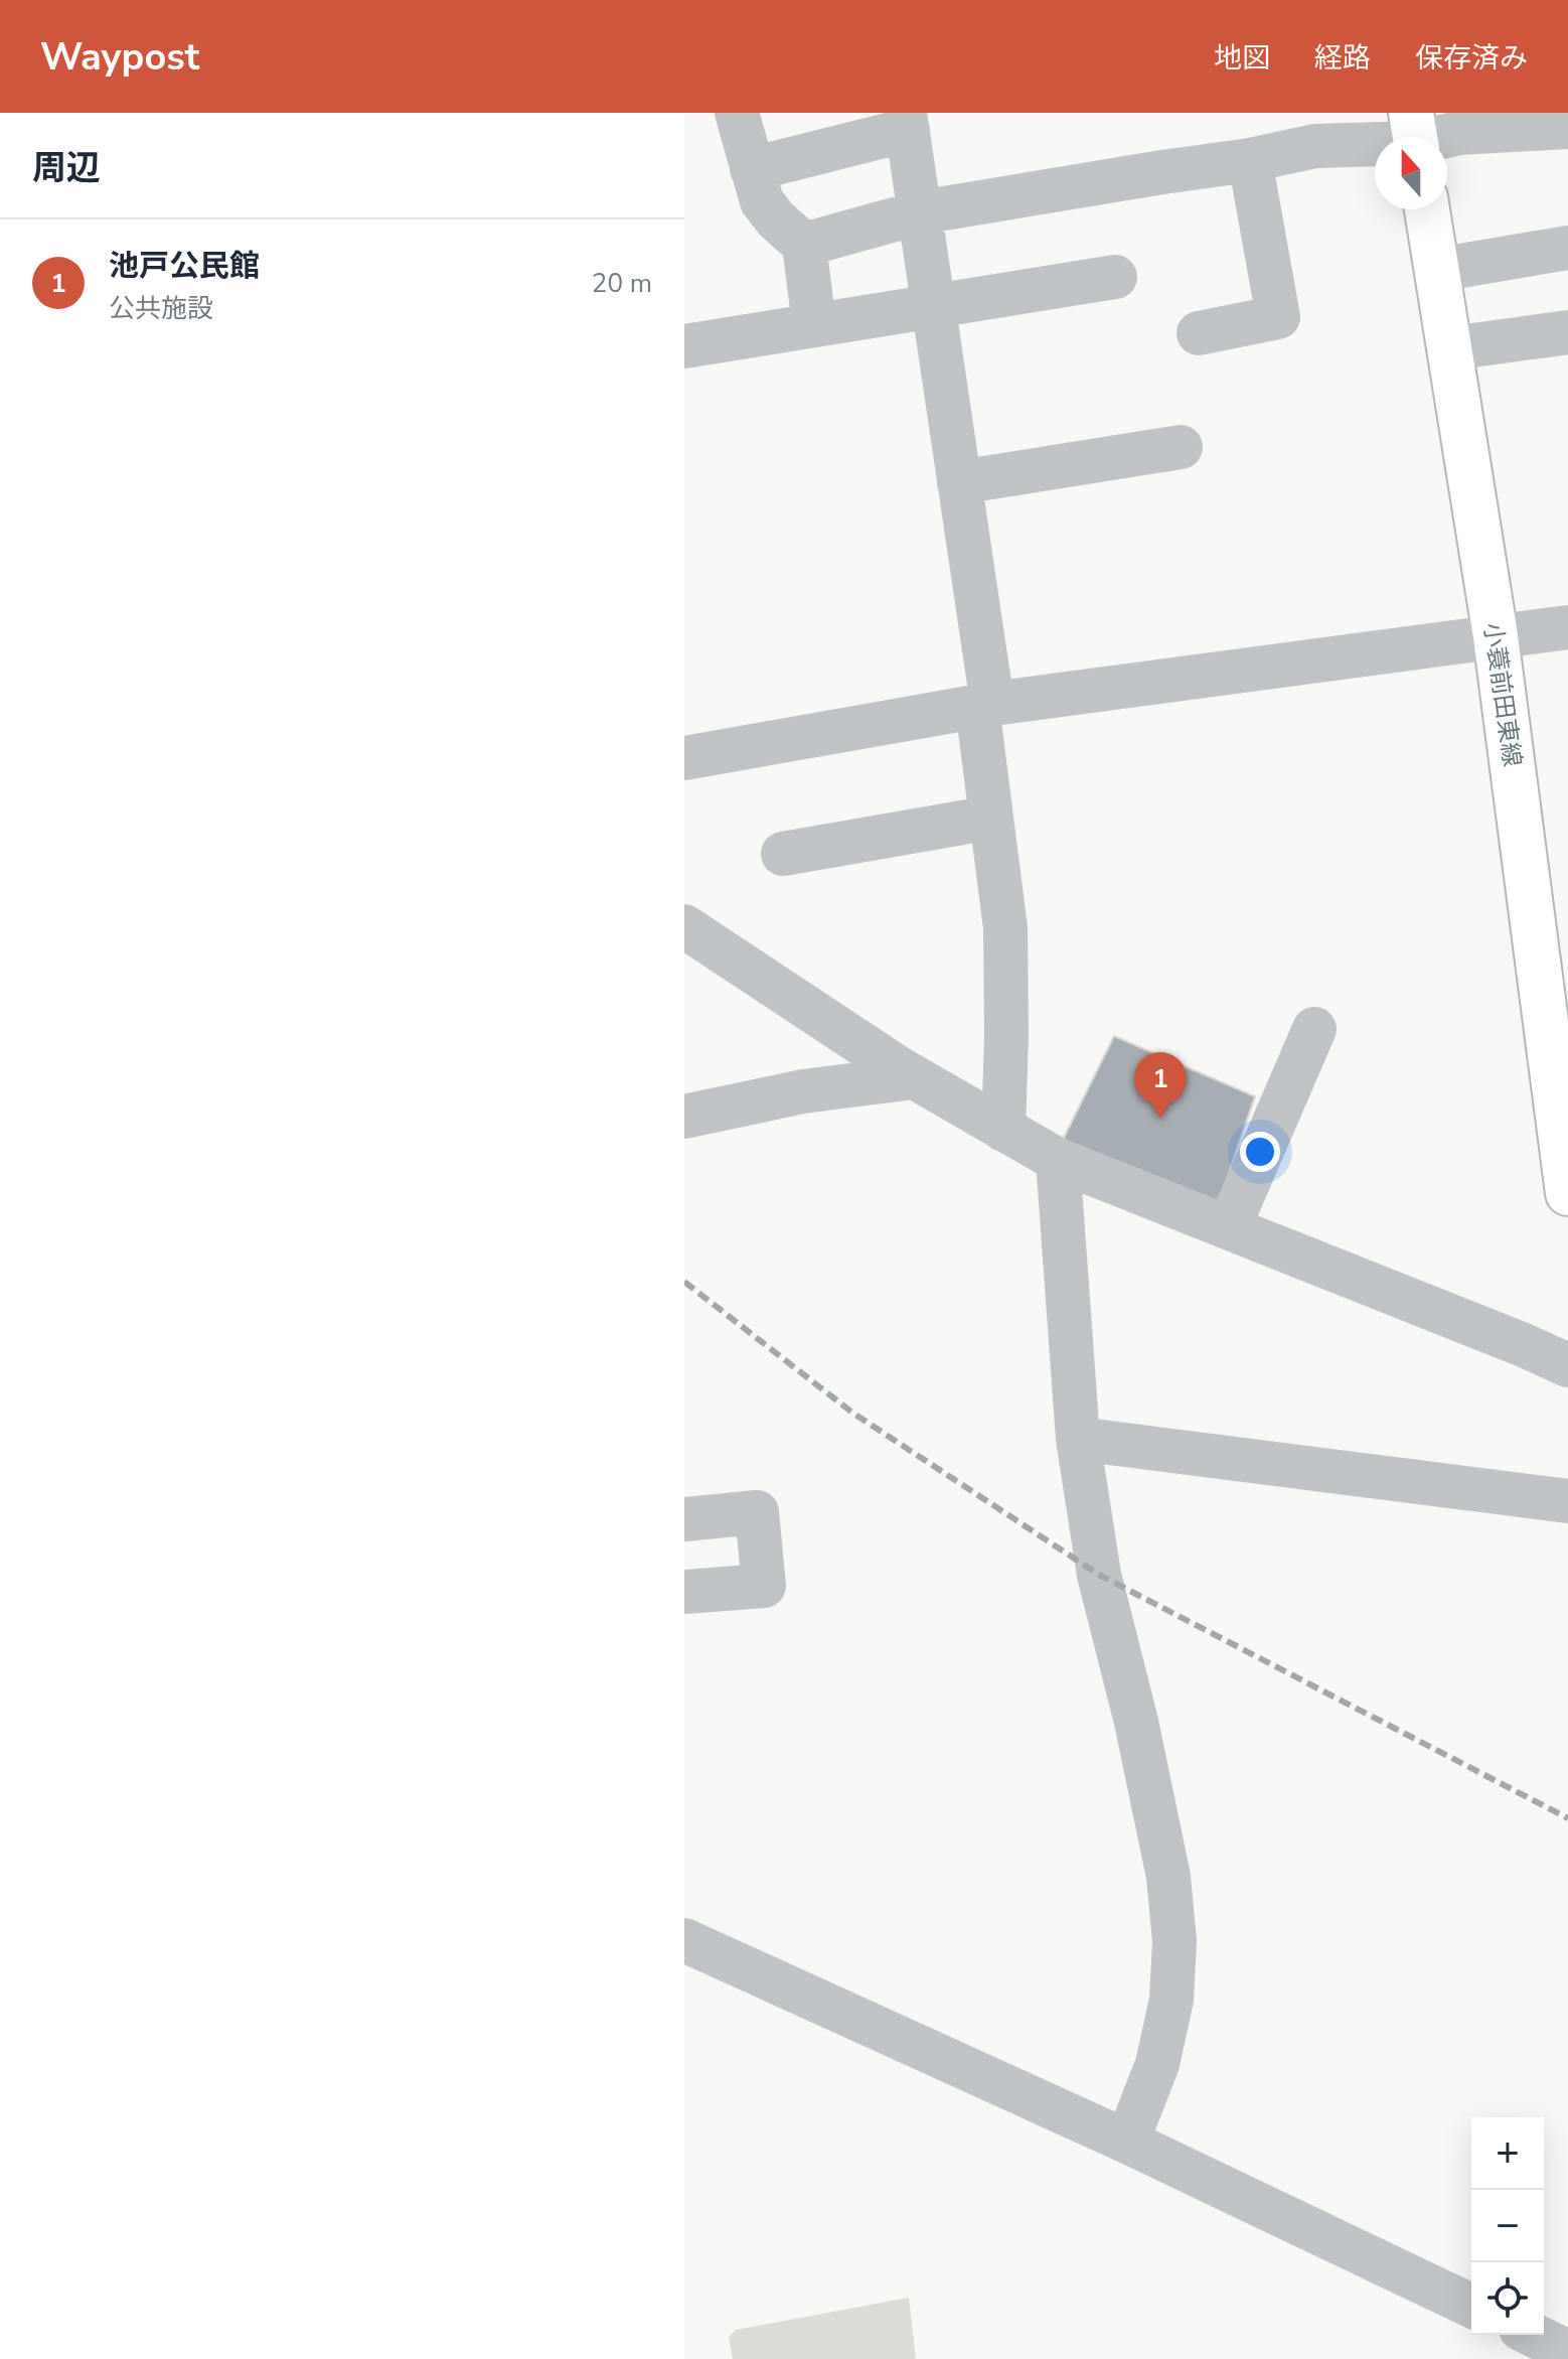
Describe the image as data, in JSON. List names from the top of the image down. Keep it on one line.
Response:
{"streets":{"main road":["小蓑前田東線"]},"north":"top","page":{"header":"Waypost","nav":["地図","経路","保存済み"],"heading":"周辺","list":[{"mark":"1","name":"池戸公民館","note":"公共施設","value":"20 m"}],"pins":"1","map_buttons":["+","−"]}}
